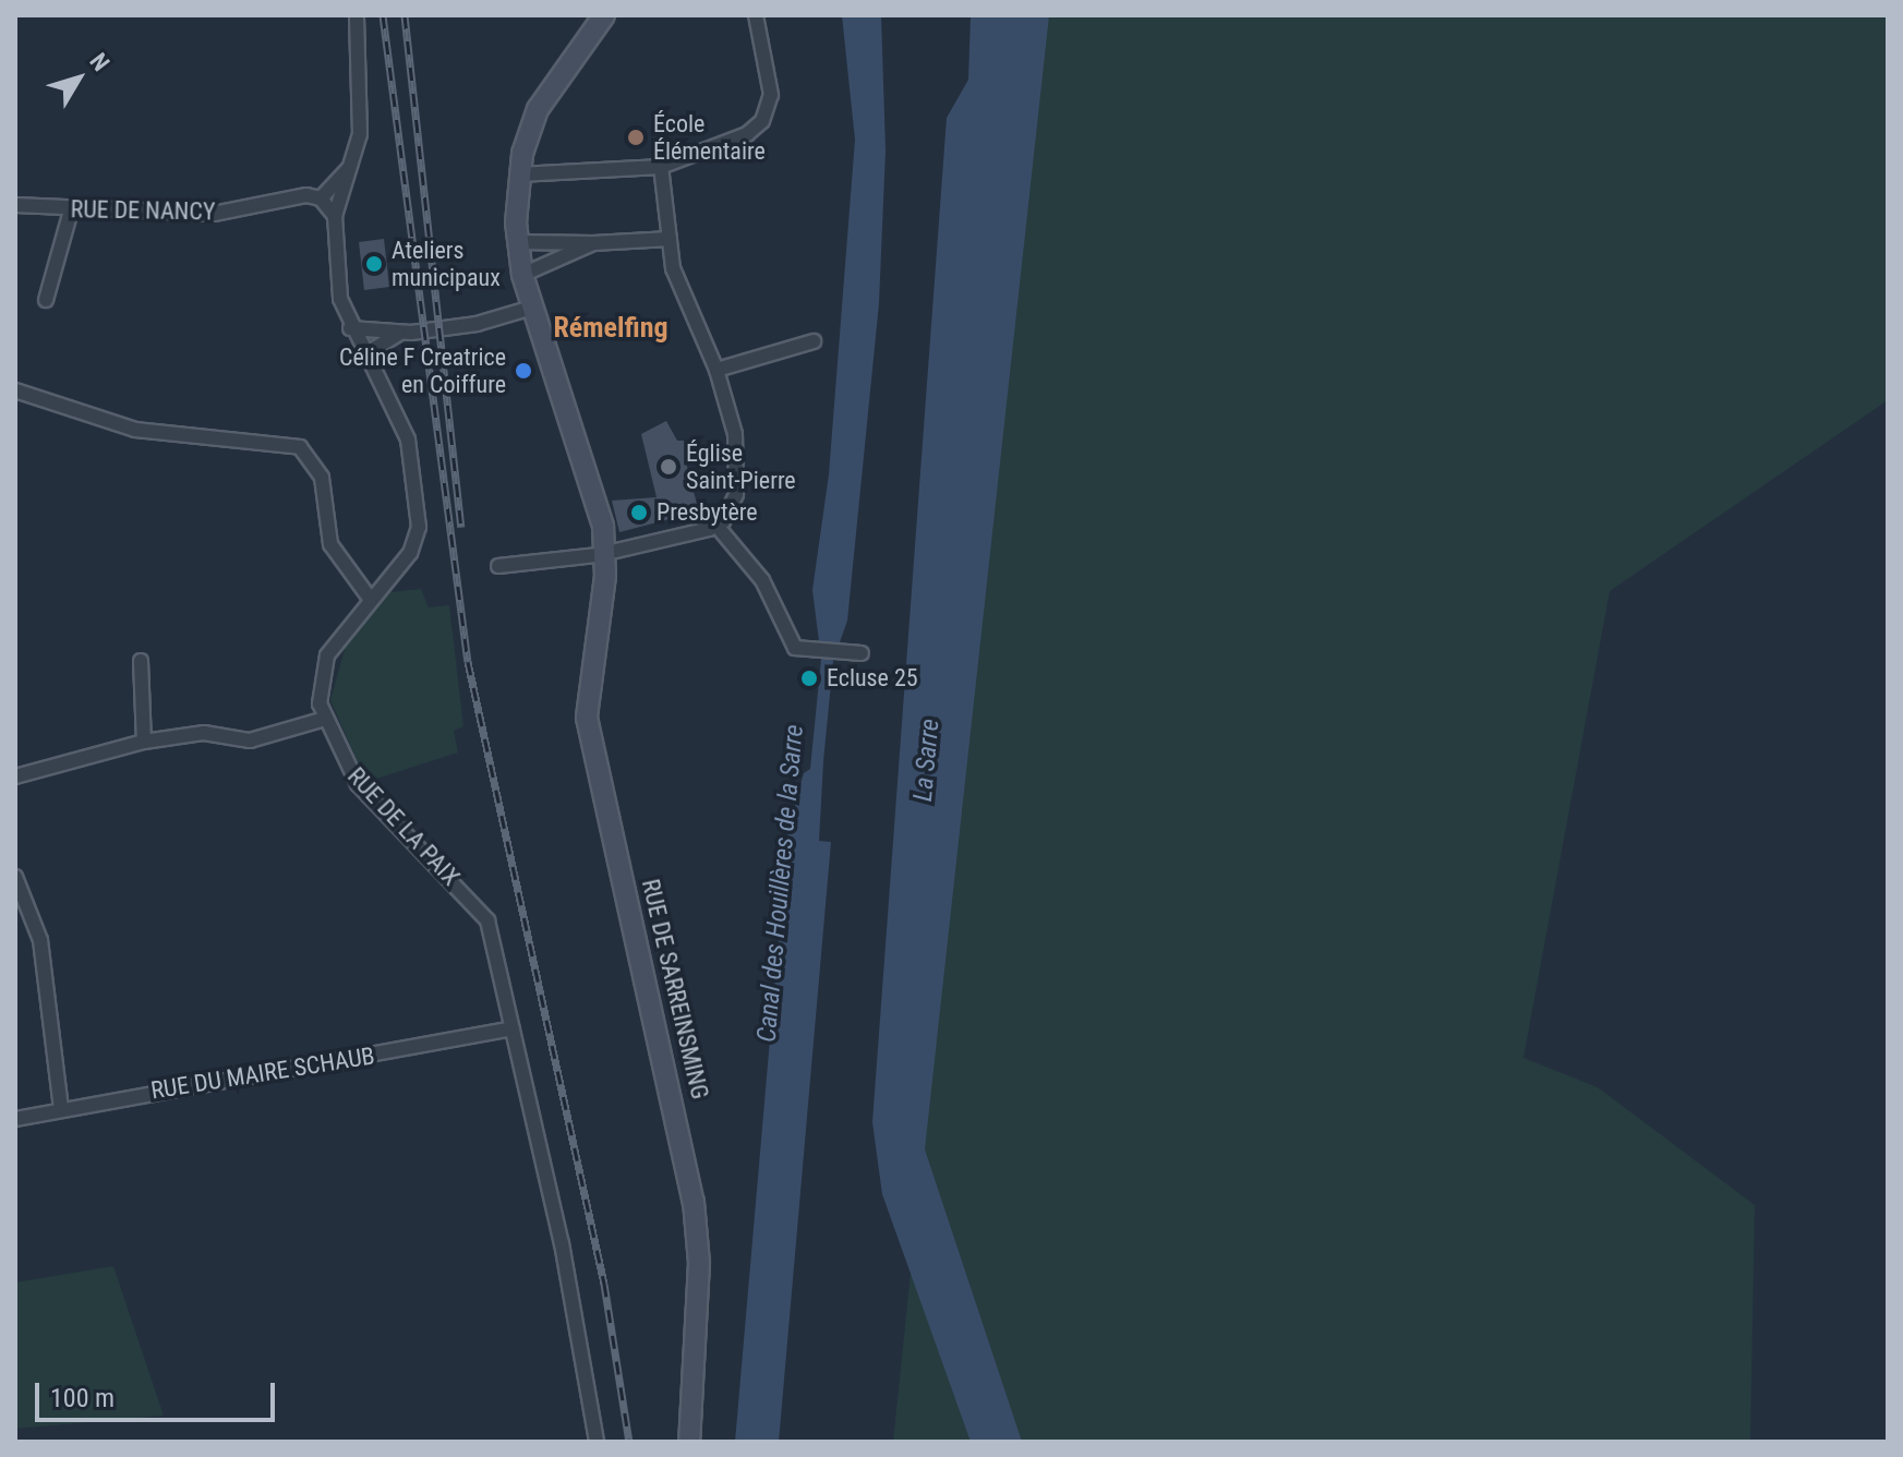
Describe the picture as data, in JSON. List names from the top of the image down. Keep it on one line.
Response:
{"streets":{"street":["RUE DE NANCY","RUE DE LA PAIX","RUE DE SARREINSMING","RUE DU MAIRE SCHAUB"]},"crossings":[["RUE DE LA PAIX","RUE DU MAIRE SCHAUB"]],"districts":["Rémelfing"],"water":["La Sarre","Canal des Houillères de la Sarre"],"places":["École Élémentaire","Ateliers municipaux","Céline F Creatrice en Coiffure","Église Saint-Pierre","Presbytère","Ecluse 25"],"scale_bar":"100 m","north":"top right"}
